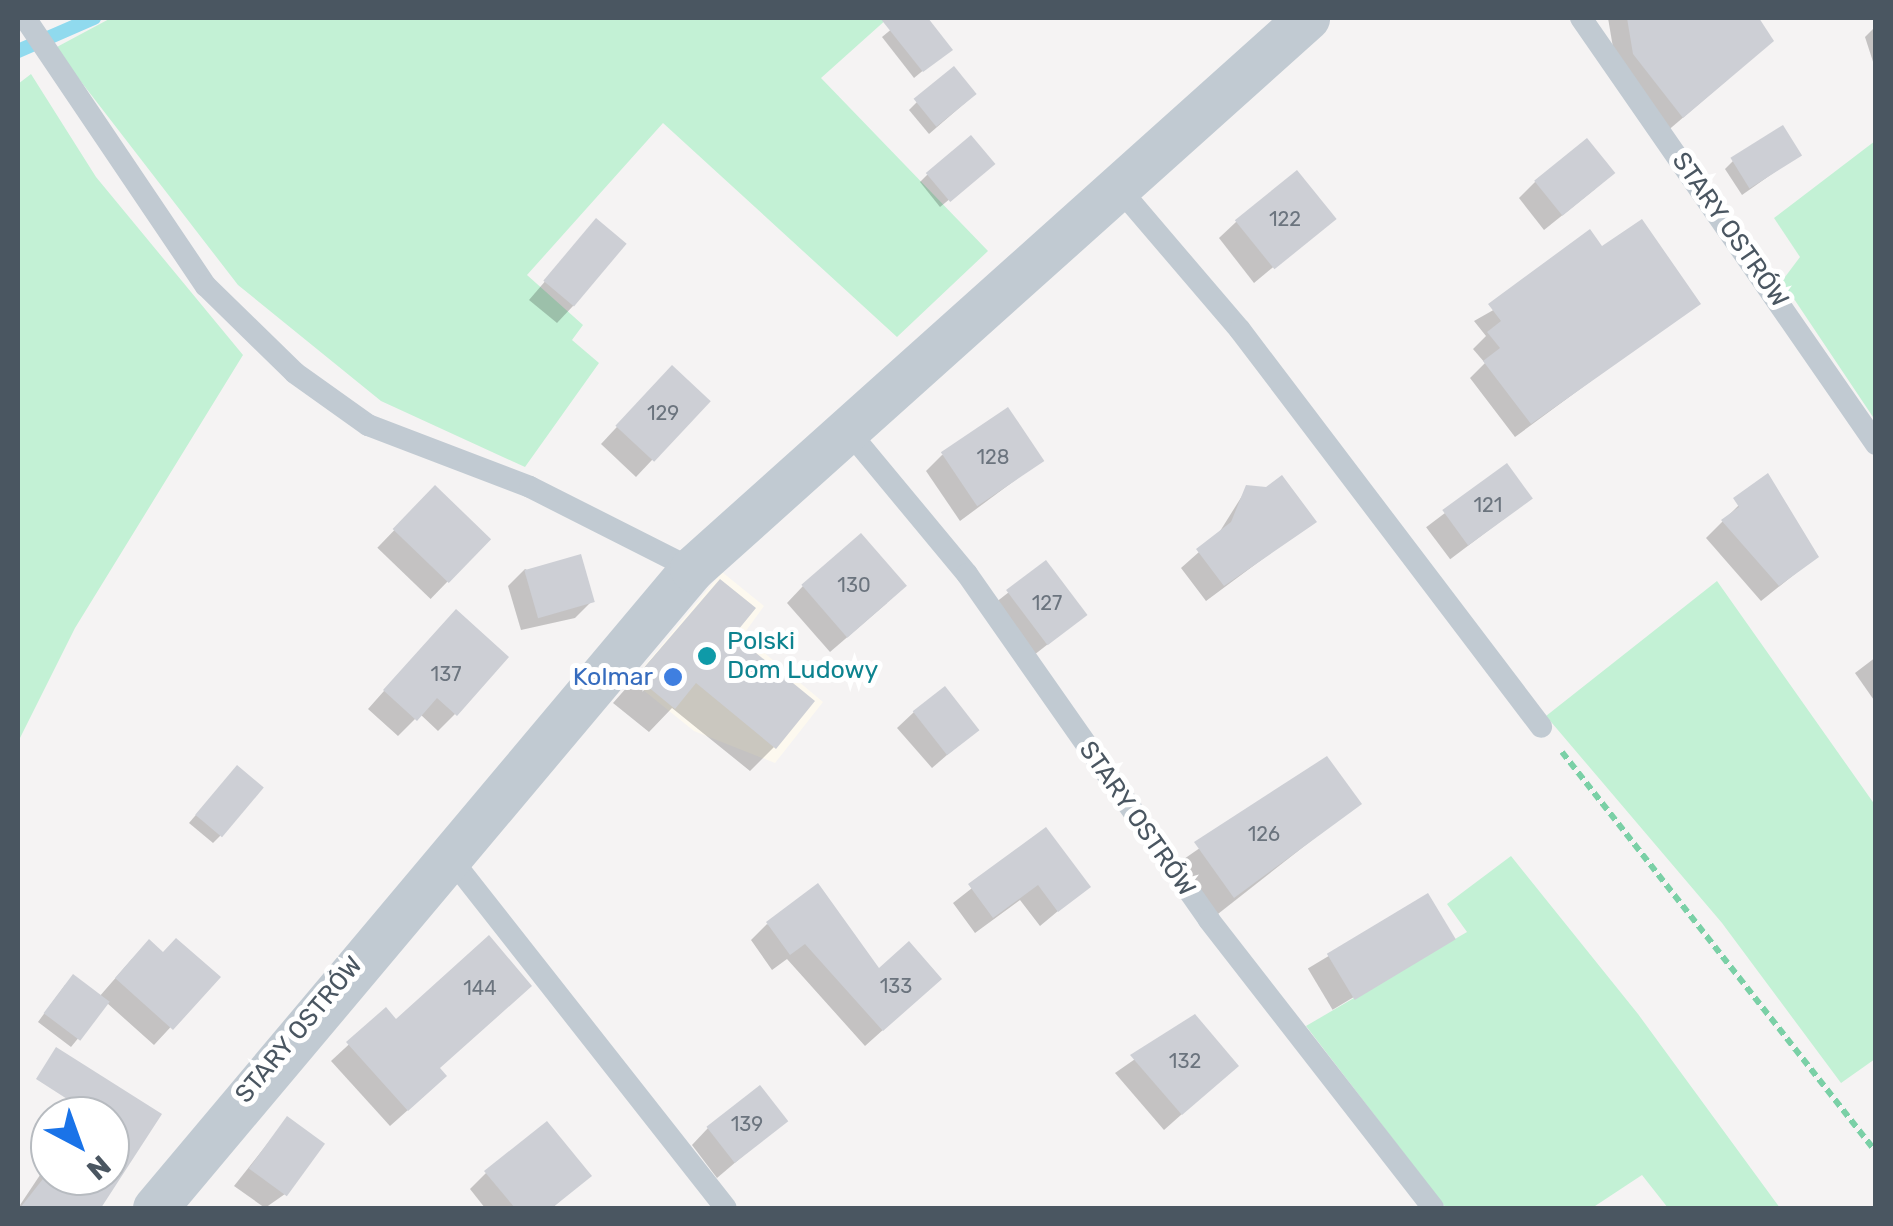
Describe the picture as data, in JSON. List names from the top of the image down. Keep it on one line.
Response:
{"streets":{"street":["STARY OSTRÓW"]},"places":["Polski Dom Ludowy","Kolmar"],"house_numbers":["122","129","128","121","130","127","137","126","133","144","132","139"],"north":"bottom right"}
